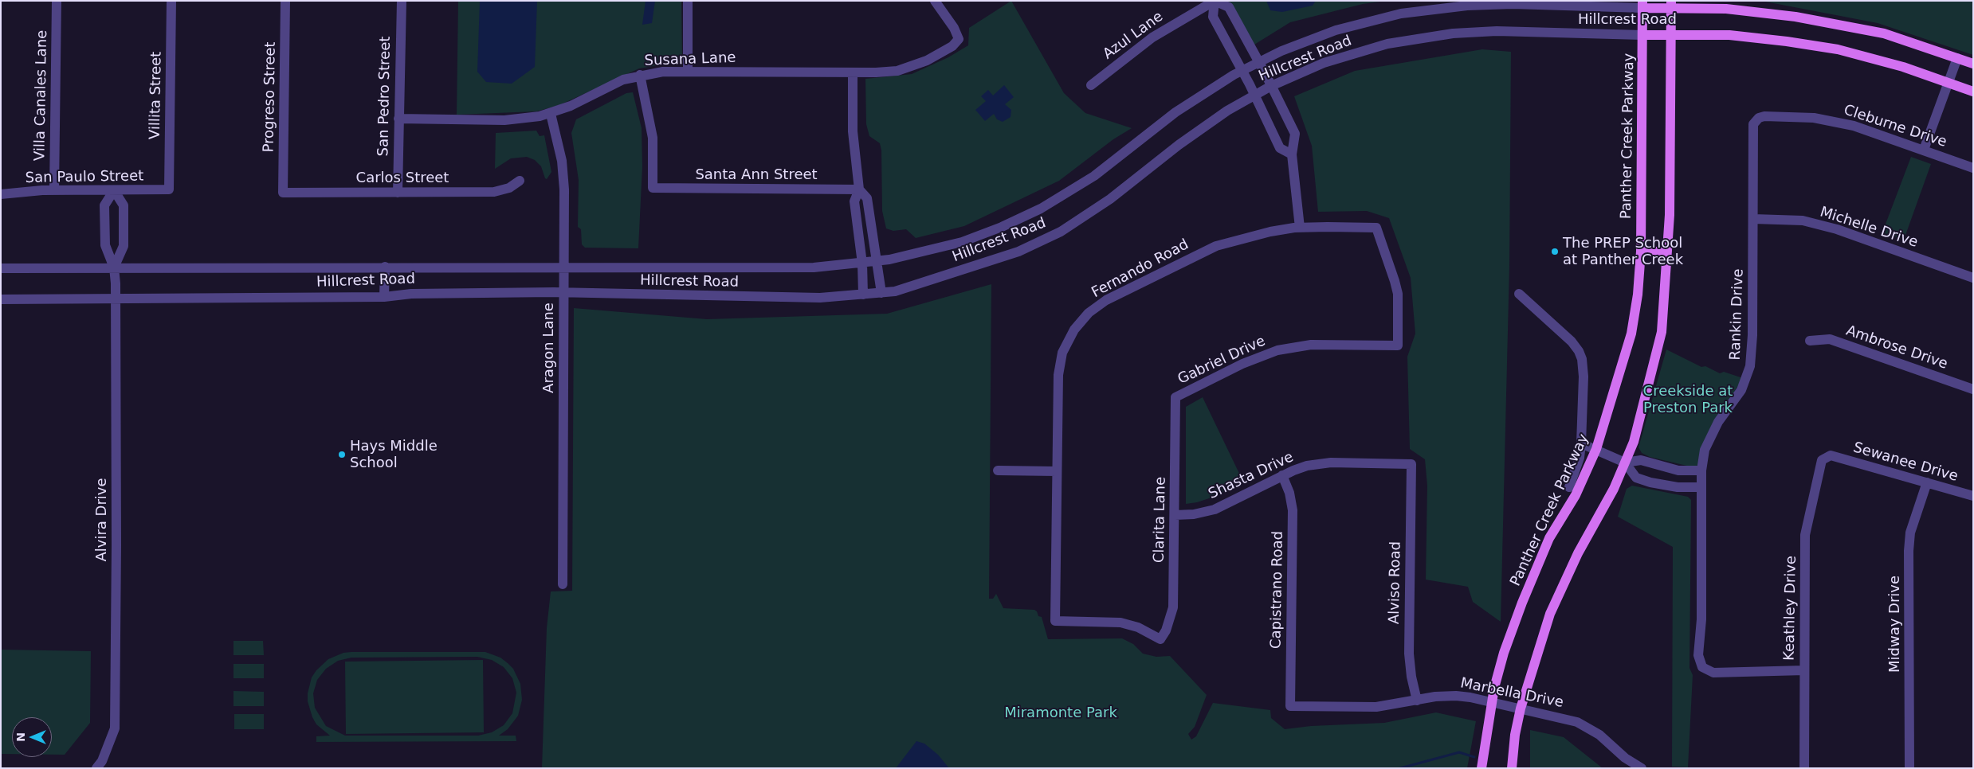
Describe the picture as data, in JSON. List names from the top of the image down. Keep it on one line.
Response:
{"streets":{"main road":["Hillcrest Road","Panther Creek Parkway"],"street":["Azul Lane","Susana Lane","Villa Canales Lane","Villita Street","San Pedro Street","Progreso Street","Cleburne Drive","Santa Ann Street","San Paulo Street","Carlos Street","Michelle Drive","Fernando Road","Rankin Drive","Aragon Lane","Ambrose Drive","Gabriel Drive","Sewanee Drive","Shasta Drive","Alvira Drive","Clarita Lane","Alviso Road","Capistrano Road","Keathley Drive","Midway Drive","Marbella Drive"]},"crossings":[["Hillcrest Road","Panther Creek Parkway"],["Hillcrest Road","Aragon Lane"],["Hillcrest Road","Alvira Drive"],["Susana Lane","San Pedro Street"],["Susana Lane","Santa Ann Street"],["Susana Lane","Aragon Lane"],["Villa Canales Lane","San Paulo Street"],["Villita Street","San Paulo Street"],["San Pedro Street","Carlos Street"],["Progreso Street","Carlos Street"],["Cleburne Drive","Rankin Drive"],["Panther Creek Parkway","Marbella Drive"],["San Paulo Street","Alvira Drive"],["Michelle Drive","Rankin Drive"],["Fernando Road","Gabriel Drive"],["Fernando Road","Clarita Lane"],["Rankin Drive","Keathley Drive"],["Gabriel Drive","Clarita Lane"],["Sewanee Drive","Keathley Drive"],["Sewanee Drive","Midway Drive"],["Shasta Drive","Clarita Lane"],["Shasta Drive","Alviso Road"],["Shasta Drive","Capistrano Road"],["Alviso Road","Marbella Drive"],["Capistrano Road","Marbella Drive"]],"parks":["Creekside at Preston Park","Miramonte Park"],"places":["The PREP School at Panther Creek","Hays Middle School"],"north":"left"}
